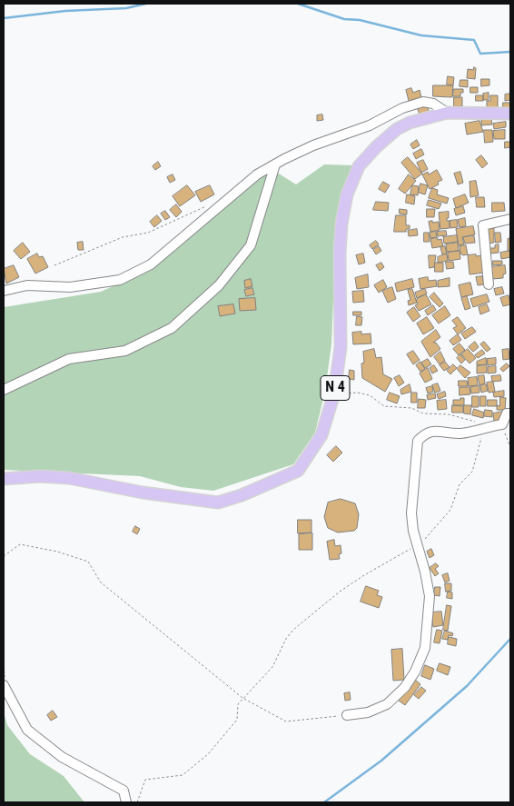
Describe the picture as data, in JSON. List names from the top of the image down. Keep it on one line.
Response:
{"streets":{"main road":["N 4"]}}
